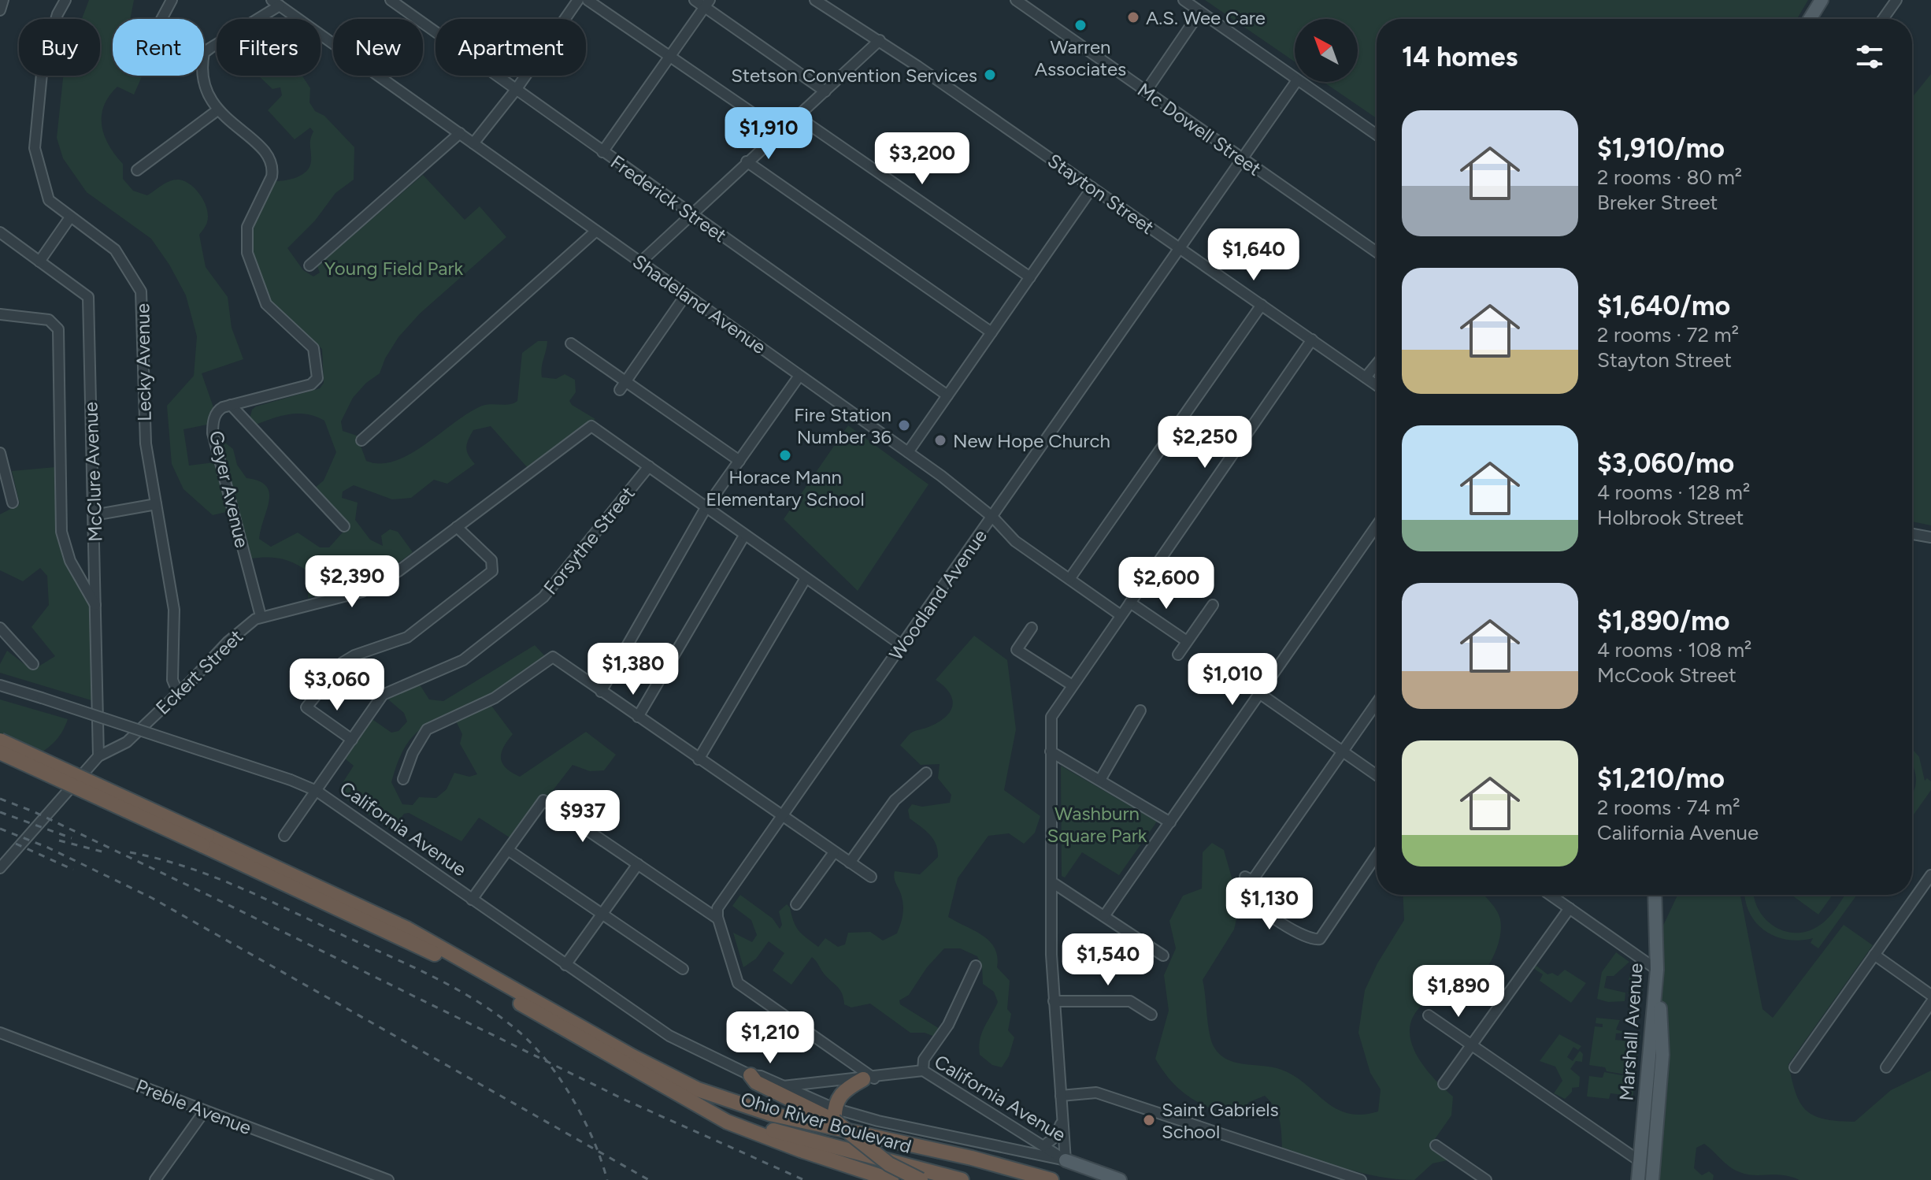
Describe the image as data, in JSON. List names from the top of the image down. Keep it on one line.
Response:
{"streets":{"highway":["Ohio River Boulevard"],"main road":["California Avenue","Marshall Avenue"],"street":["Mc Dowell Street","Stayton Street","Frederick Street","Shadeland Avenue","Lecky Avenue","McClure Avenue","Geyer Avenue","Forsythe Street","Woodland Avenue","Eckert Street","Preble Avenue"]},"crossings":[["Mc Dowell Street","Woodland Avenue"],["Stayton Street","Woodland Avenue"],["Shadeland Avenue","Woodland Avenue"],["Lecky Avenue","Eckert Street"],["McClure Avenue","Eckert Street"],["Geyer Avenue","Eckert Street"],["Forsythe Street","Eckert Street"],["Forsythe Street","California Avenue"]],"parks":["Young Field Park","Washburn Square Park"],"places":["A.S. Wee Care","Warren Associates","Stetson Convention Services","Fire Station Number 36","New Hope Church","Horace Mann Elementary School","Saint Gabriels School"],"north":"top left","page":{"chip":["Buy","Rent","Filters","New","Apartment"],"heading":"14 homes","list":[{"name":"$1,910/mo","note":"2 rooms · 80 m² · Breker Street"},{"name":"$1,640/mo","note":"2 rooms · 72 m² · Stayton Street"},{"name":"$3,060/mo","note":"4 rooms · 128 m² · Holbrook Street"},{"name":"$1,890/mo","note":"4 rooms · 108 m² · McCook Street"},{"name":"$1,210/mo","note":"2 rooms · 74 m² · California Avenue"}],"price":["$1,910","$3,200","$1,640","$2,250","$2,390","$2,600","$1,380","$1,010","$3,060","$937","$1,130","$1,540","$1,890","$1,210"]}}
